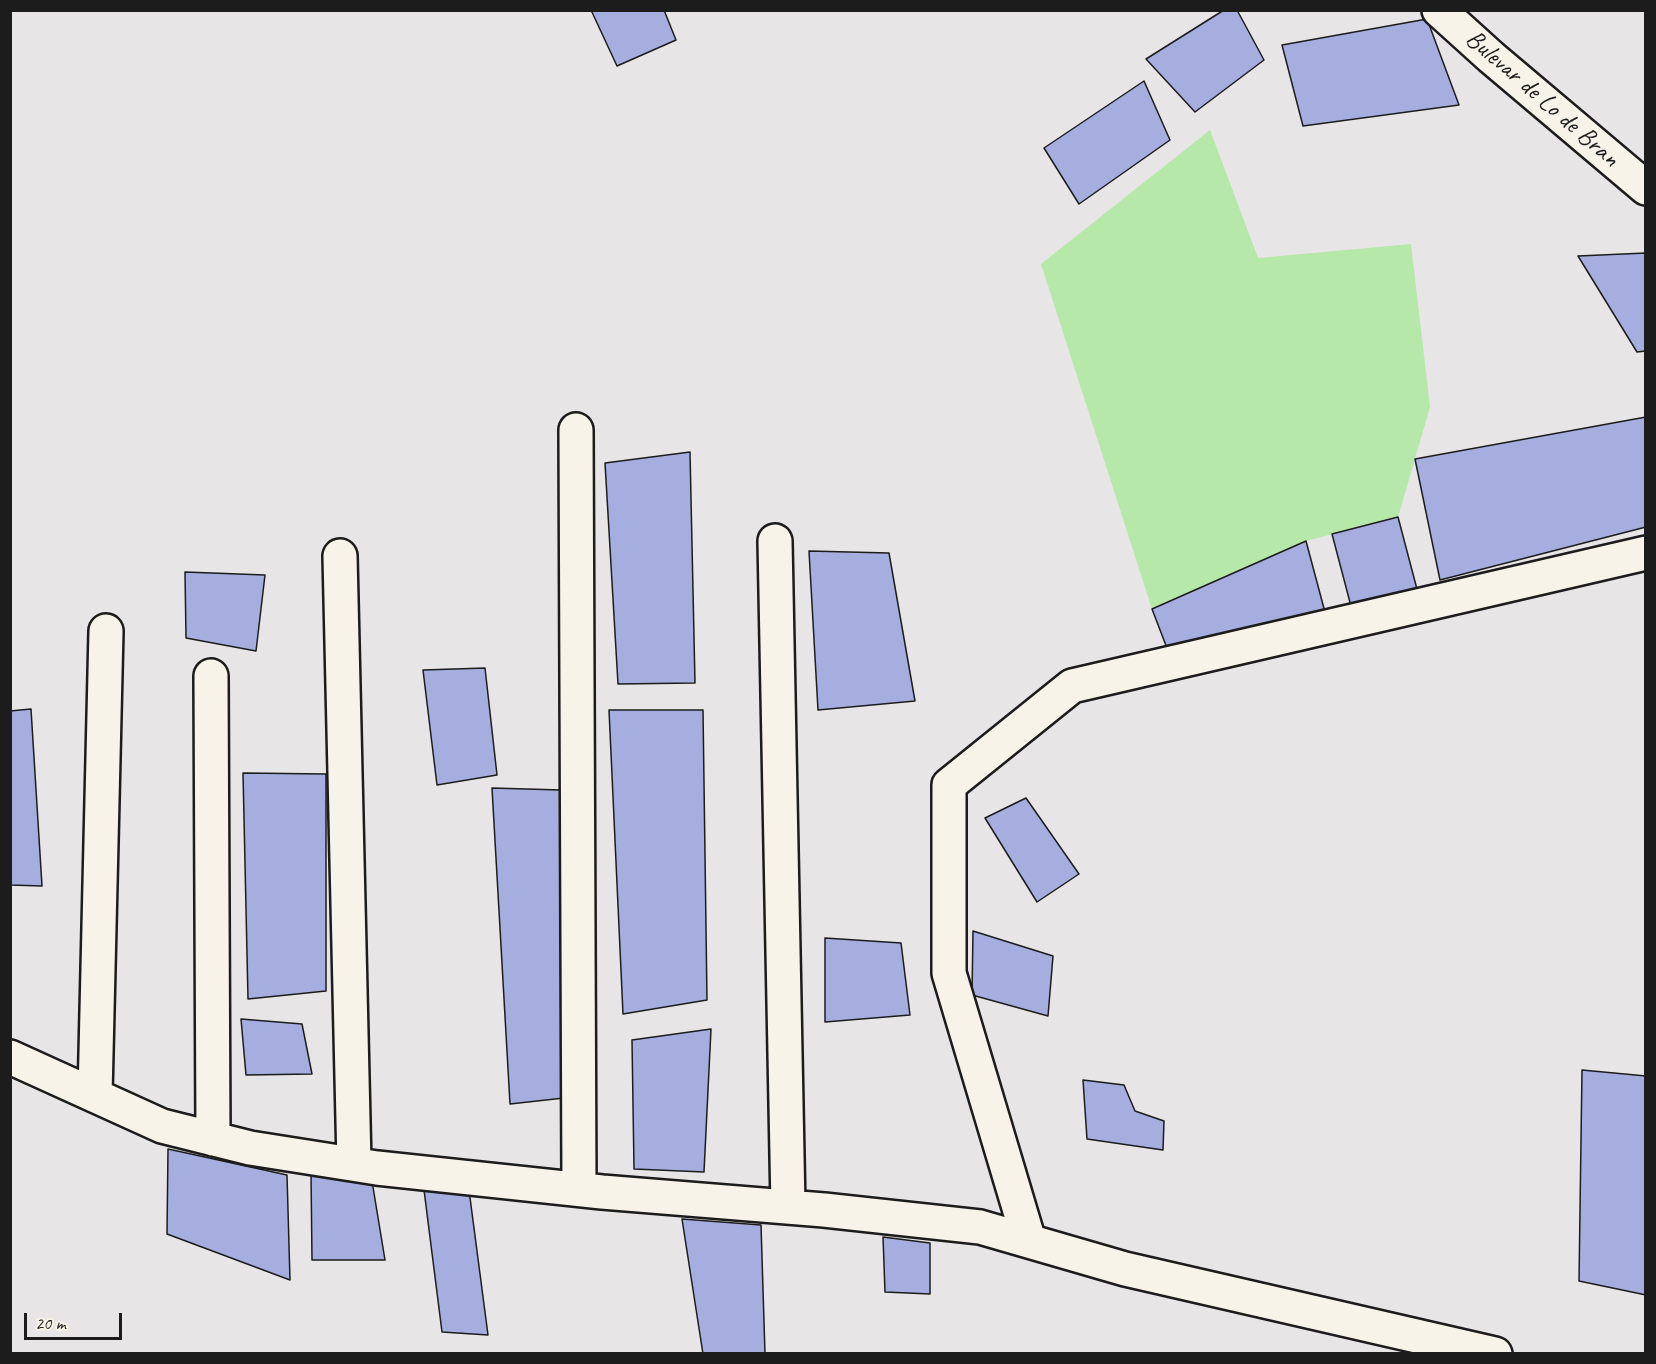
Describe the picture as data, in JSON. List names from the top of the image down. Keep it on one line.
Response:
{"streets":{"street":["Bulevar de Lo de Bran"]},"scale_bar":"20 m"}
